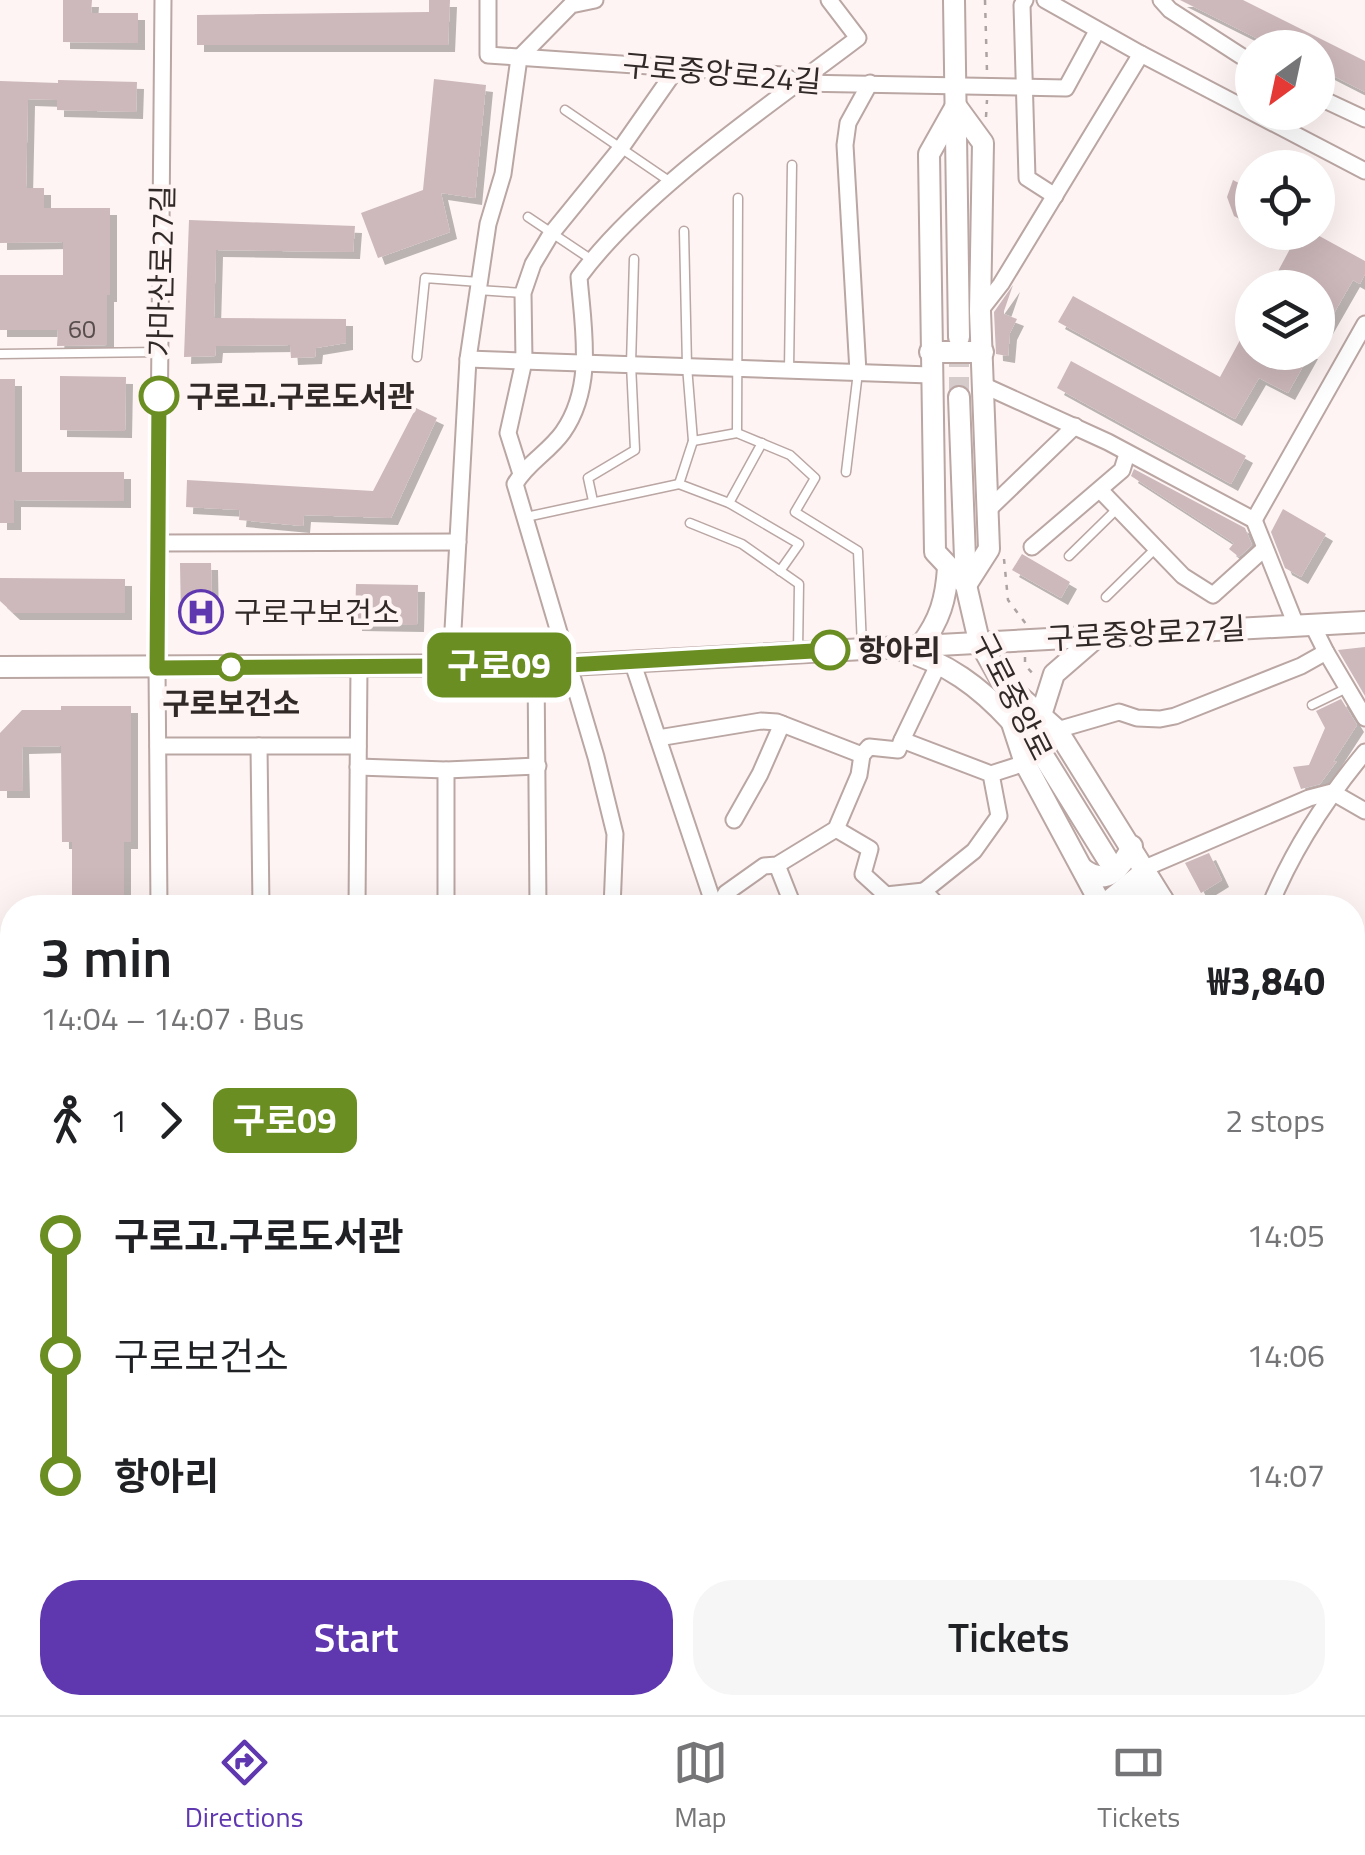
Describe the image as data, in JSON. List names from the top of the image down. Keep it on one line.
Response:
{"streets":{"street":["구로중앙로24길","가마산로27길","구로중앙로27길","구로중앙로"]},"crossings":[["가마산로27길","구로중앙로27길"],["구로중앙로27길","구로중앙로"]],"places":{"other":["구로고.구로도서관","항아리","구로보건소"],"hospital":["구로구보건소"]},"lines":["bus line 구로09"],"house_numbers":["60"],"north":"bottom left","page":{"on_map":"구로09","heading":["3 min","14:04 – 14:07 · Bus","₩3,840"],"legs":["1","구로09","2 stops"],"list":[{"name":"구로고.구로도서관","value":"14:05"},{"name":"구로보건소","value":"14:06"},{"name":"항아리","value":"14:07"}],"buttons":["Start","Tickets"],"tabs":["Directions","Map","Tickets"]}}
